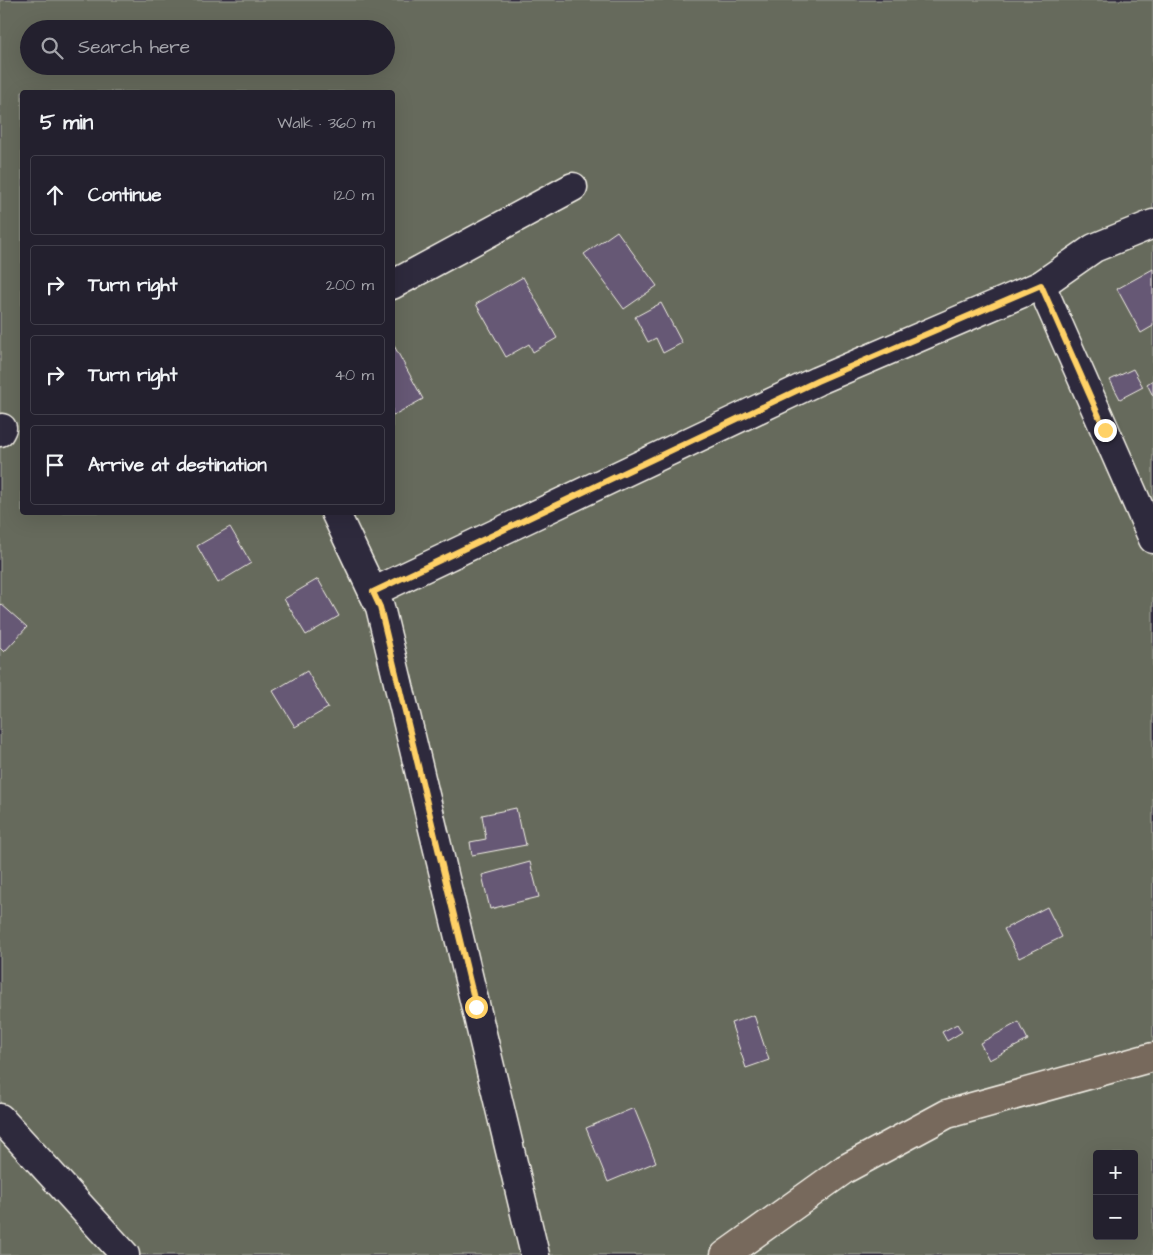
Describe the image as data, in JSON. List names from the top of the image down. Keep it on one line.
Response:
{"page":{"search":"Search here","heading":["5 min","Walk · 360 m"],"list":[["Continue","120 m"],["Turn right","200 m"],["Turn right","40 m"],"Arrive at destination"],"map_buttons":["+","−"]}}
